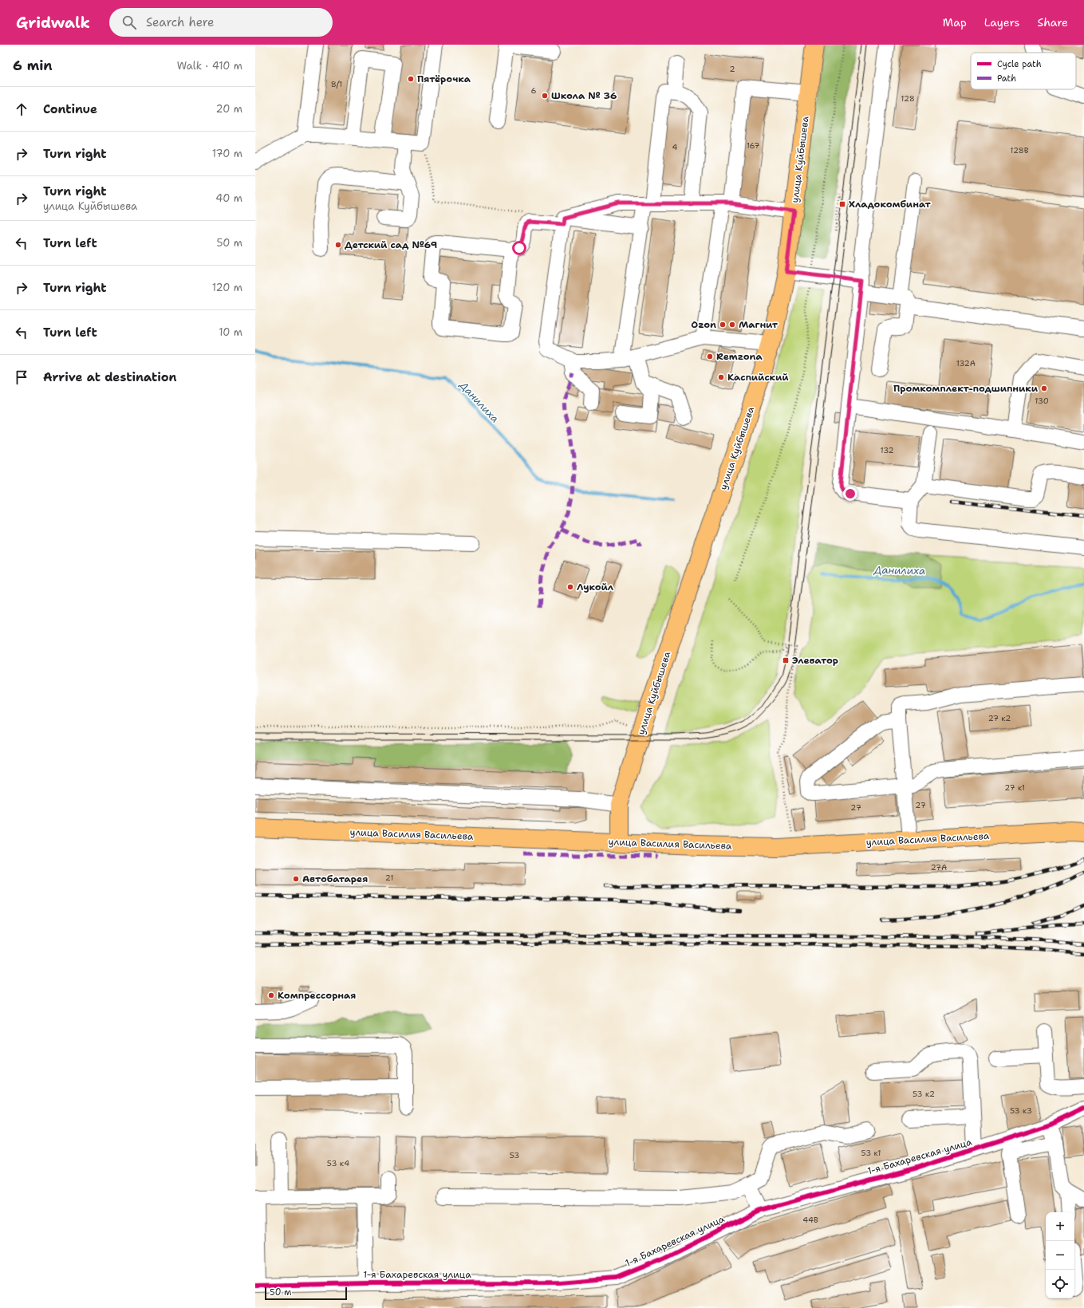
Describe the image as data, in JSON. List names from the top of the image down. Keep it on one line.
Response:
{"streets":{"main road":["улица Куйбышева","улица Василия Васильева"],"street":["1-я Бахаревская улица"]},"crossings":[["улица Куйбышева","улица Василия Васильева"]],"water":["Данилиха"],"places":{"other":["Пятёрочка","Школа № 36","Детский сад №69","Ozon","Магнит","Remzona","Каспийский","Промкомплект-подшипники","Лукойл","Автобатарея","Компрессорная"],"transit":["Хладокомбинат","Элеватор"]},"house_numbers":["2","8/1","6","128","167","4","128В","132А","130","132","27 к2","27 к1","27","27","27А","21","53 к2","53 к3","53 к1","53","53 к4","44В"],"legend":["Cycle path","Path"],"scale_bar":"50 m","page":{"header":"Gridwalk","search":"Search here","nav":["Map","Layers","Share"],"heading":["6 min","Walk · 410 m"],"list":[["Continue","20 m"],["Turn right","170 m"],["Turn right","улица Куйбышева","40 m"],["Turn left","50 m"],["Turn right","120 m"],["Turn left","10 m"],"Arrive at destination"],"map_buttons":["+","−"],"scale":"50 m"}}
